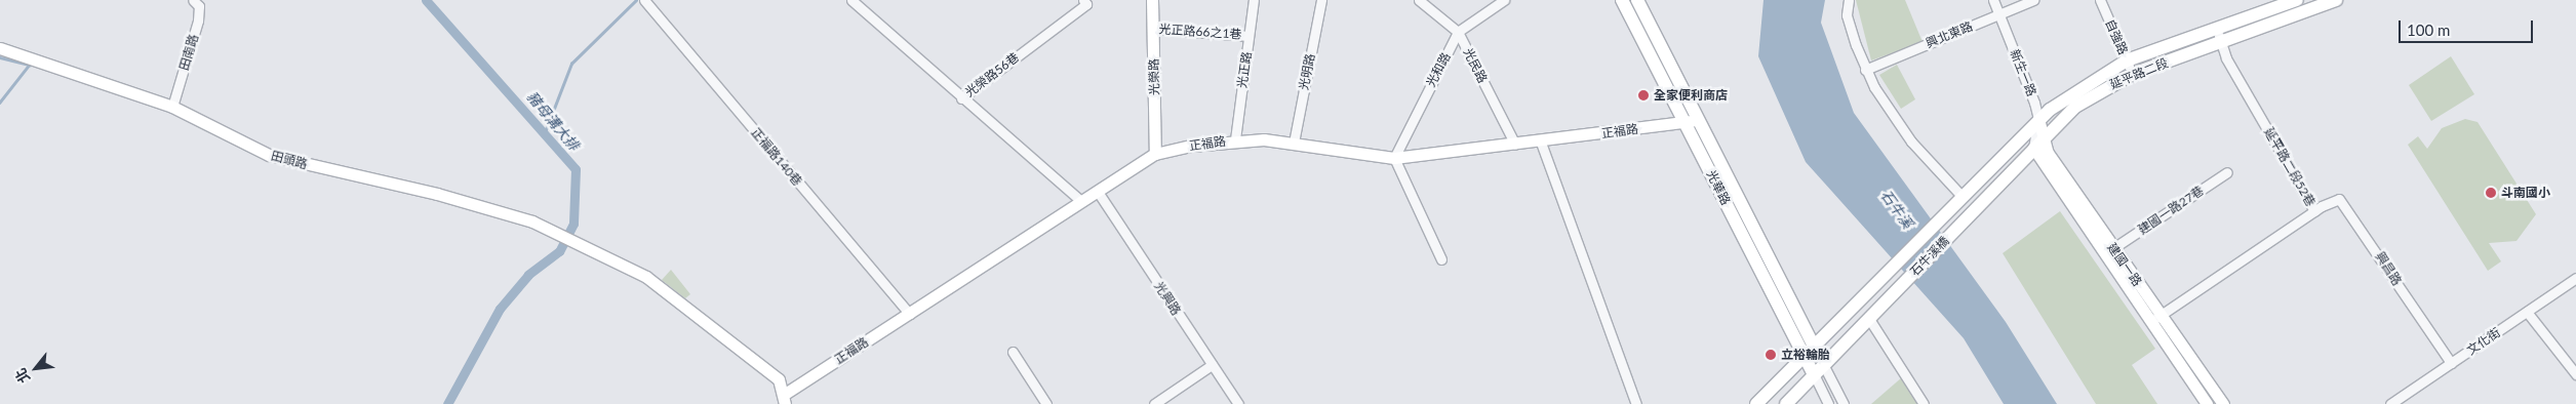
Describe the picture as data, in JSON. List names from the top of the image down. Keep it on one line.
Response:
{"streets":{"main road":["延平路二段","光華路","石牛溪橋"],"street":["光正路66之1巷","興北東路","自強路","田南路","光民路","光正路","光和路","光明路","新生一路","光榮路56巷","光榮路","正福路","正福路140巷","田頭路","延平路二段52巷","建國一路27巷","建國一路","興昌路","光興路","文化街"]},"crossings":[["光正路66之1巷","光正路"],["光正路66之1巷","光榮路"],["興北東路","新生一路"],["自強路","延平路二段"],["田南路","田頭路"],["光民路","光和路"],["光民路","正福路"],["光正路","正福路"],["光和路","正福路"],["光明路","正福路"],["新生一路","延平路二段"],["新生一路","建國一路"],["延平路二段","延平路二段52巷"],["延平路二段","石牛溪橋"],["延平路二段","建國一路"],["光榮路","正福路"],["正福路","正福路140巷"],["正福路","田頭路"],["正福路","光華路"],["正福路","光興路"],["延平路二段52巷","建國一路"],["延平路二段52巷","興昌路"],["光華路","石牛溪橋"],["建國一路27巷","建國一路"],["興昌路","文化街"]],"water":["豬母溝大排","石牛溪"],"places":["全家便利商店","斗南國小","立裕輪胎"],"scale_bar":"100 m","north":"bottom left"}
